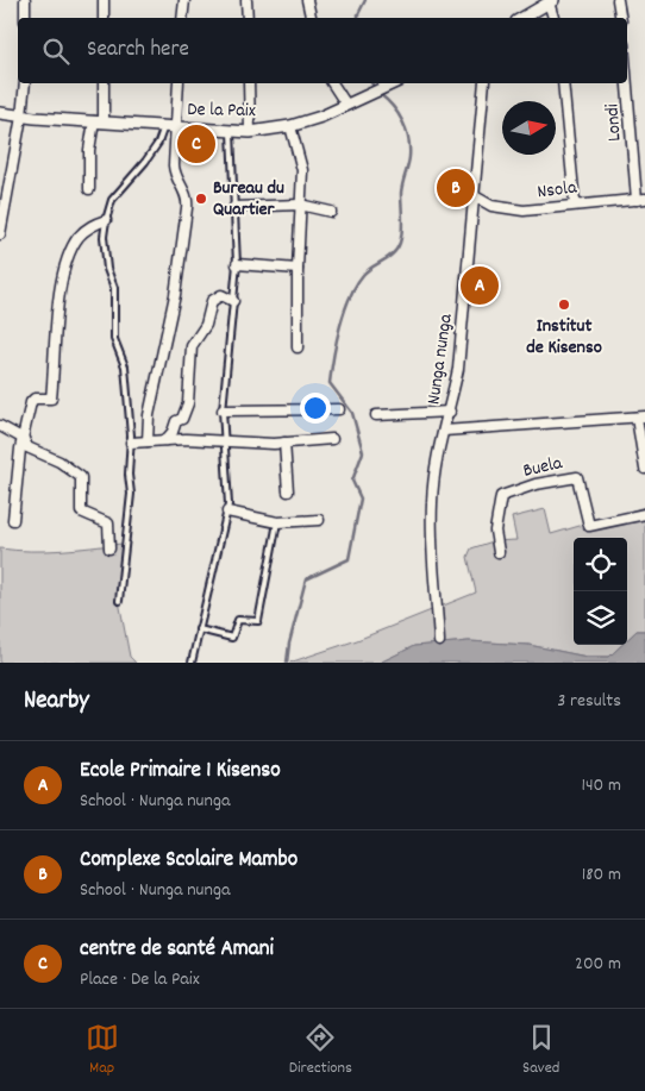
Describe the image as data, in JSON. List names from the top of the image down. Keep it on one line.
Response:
{"streets":{"street":["De la Paix","Londi","Nsola","Nunga nunga","Buela"]},"crossings":[["Londi","Nsola"],["Nsola","Nunga nunga"]],"places":["Bureau du Quartier","Institut de Kisenso"],"north":"right","page":{"search":"Search here","pins":["C","B","A"],"heading":["Nearby","3 results"],"list":[{"mark":"A","name":"Ecole Primaire 1 Kisenso","note":"School · Nunga nunga","value":"140 m"},{"mark":"B","name":"Complexe Scolaire Mambo","note":"School · Nunga nunga","value":"180 m"},{"mark":"C","name":"centre de santé Amani","note":"Place · De la Paix","value":"200 m"}],"nav":["Map","Directions","Saved"]}}
